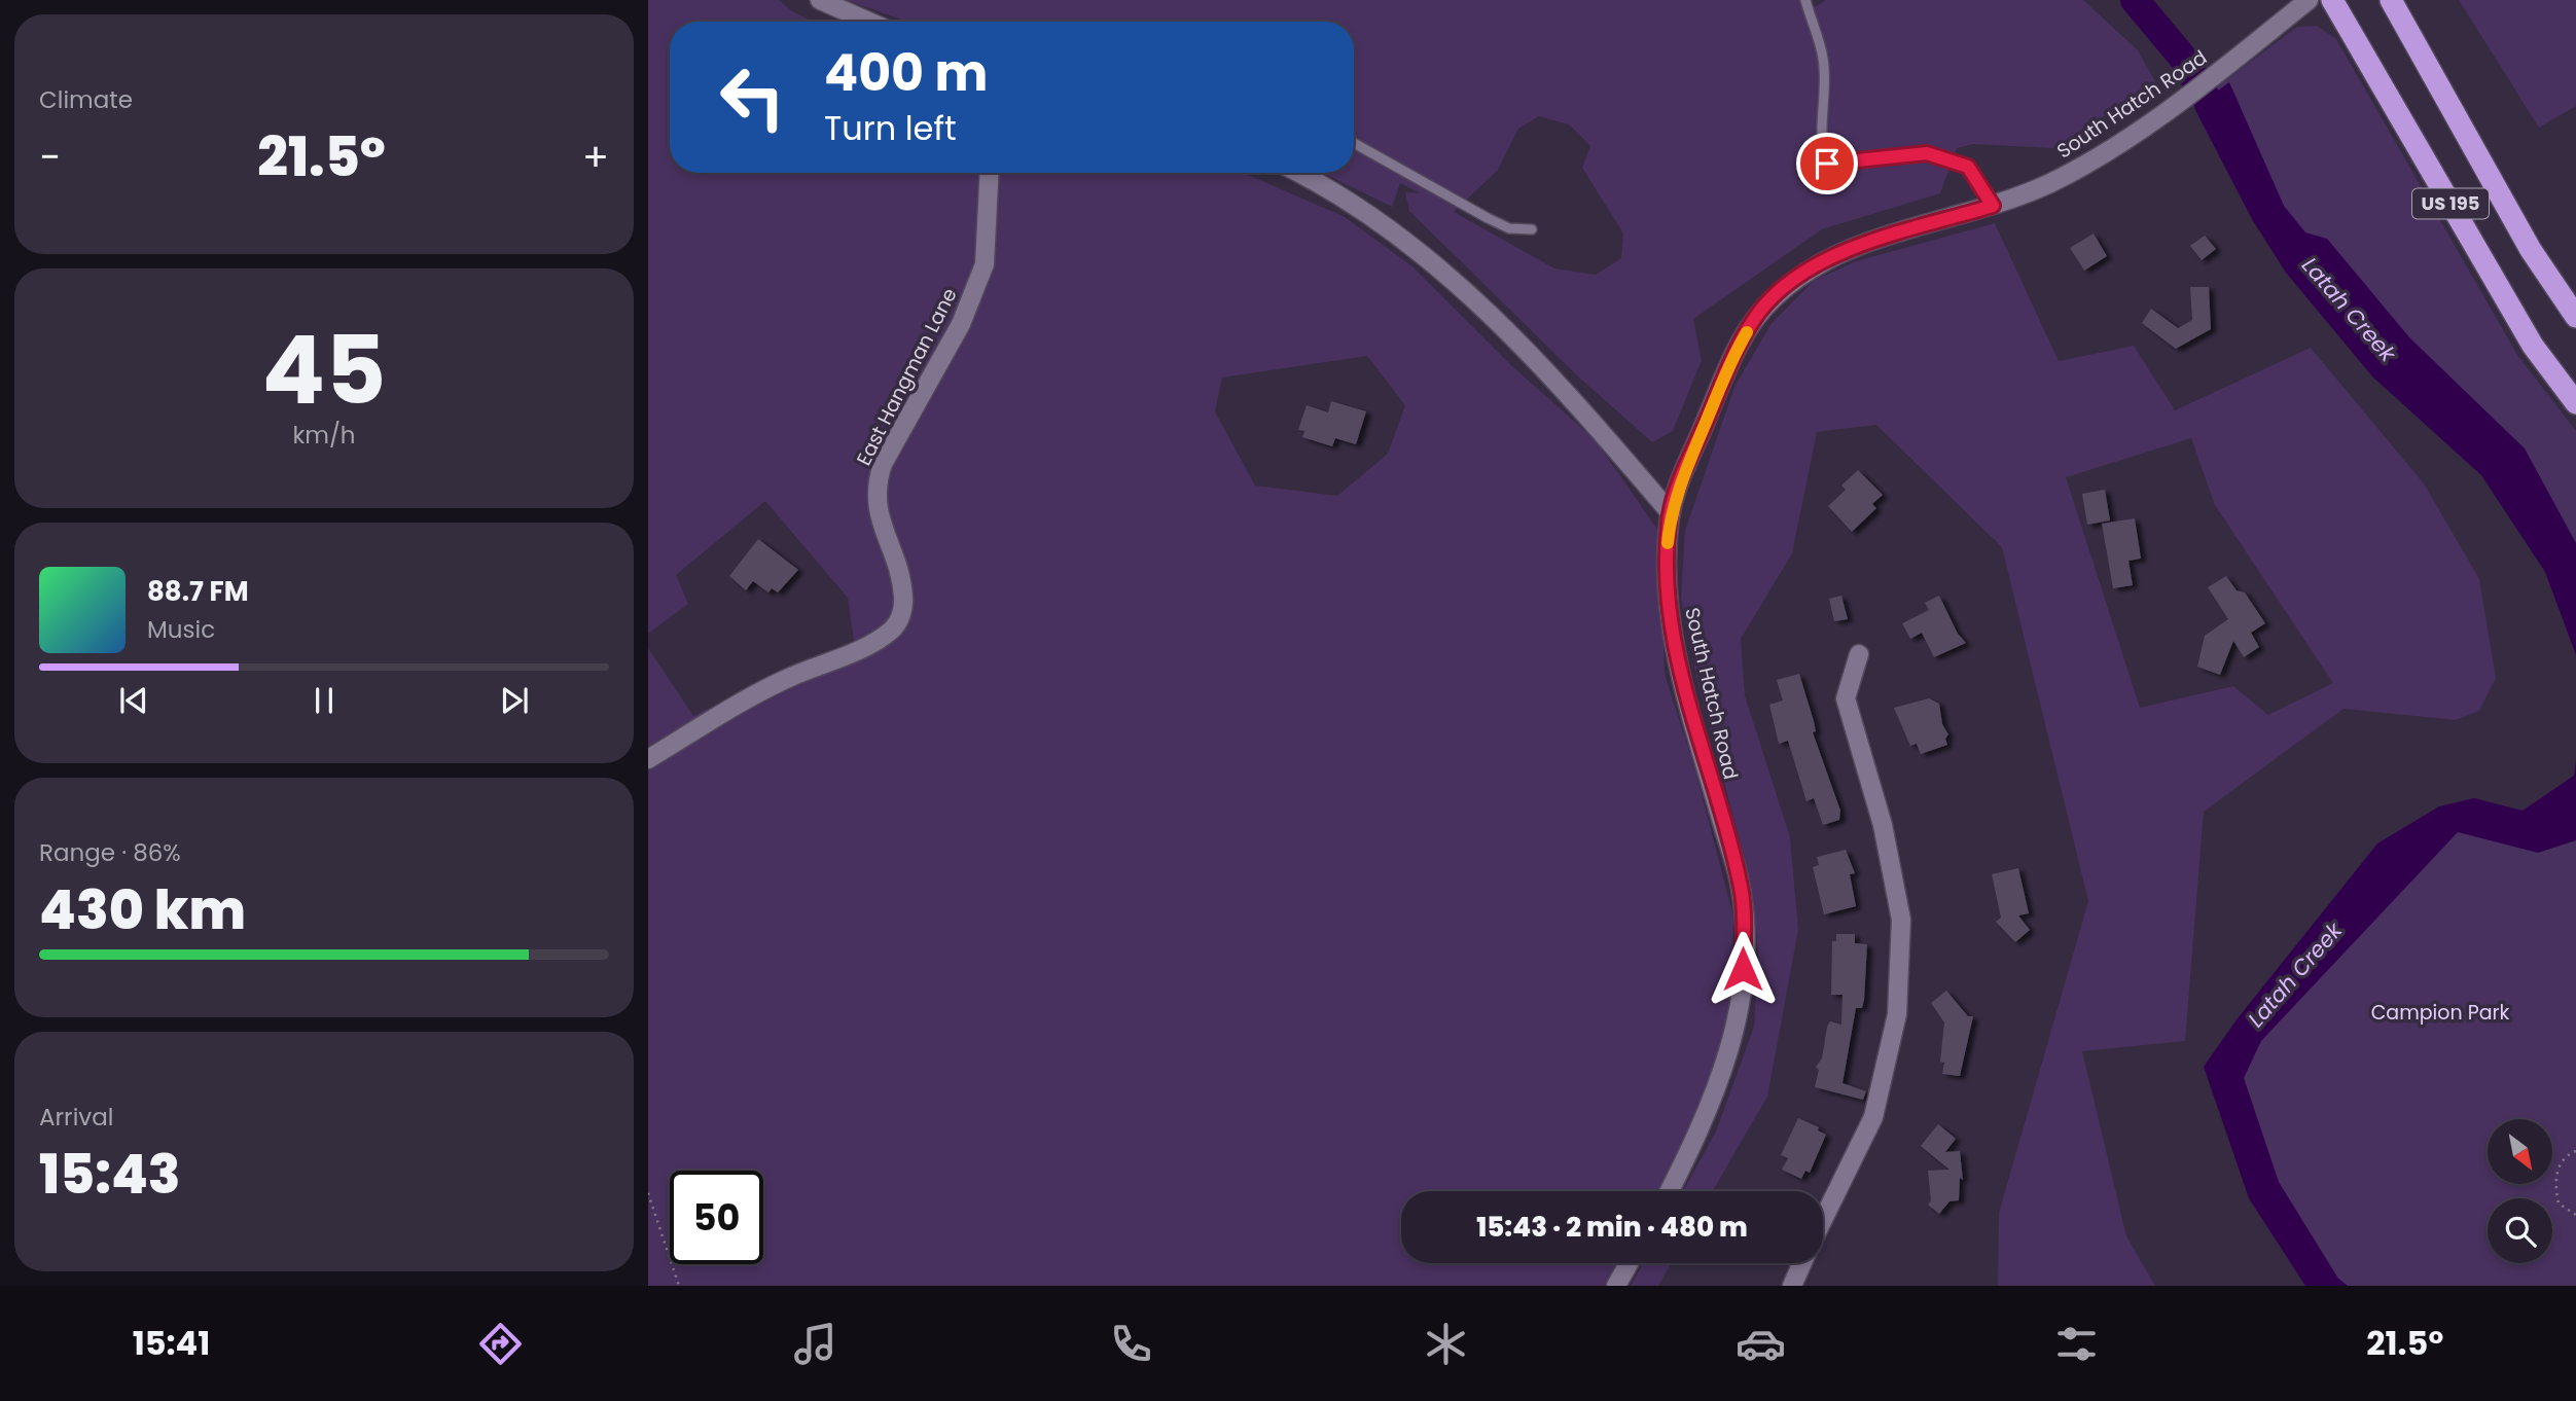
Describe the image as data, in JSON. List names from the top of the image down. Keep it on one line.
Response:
{"streets":{"highway":["US 195"],"street":["South Hatch Road","East Hangman Lane"]},"water":["Latah Creek"],"parks":["Campion Park"],"north":"bottom right","page":{"tile":["Climate",["45","km/h"],["Range · 86%","430 km"],["Arrival","15:43"]],"turn":["400 m","Turn left"],"heat":["−","21.5°","+"],"song":["88.7 FM","Music"],"limit":"50","trip":"15:43 · 2 min · 480 m","tabs":["15:41","21.5°"]}}
